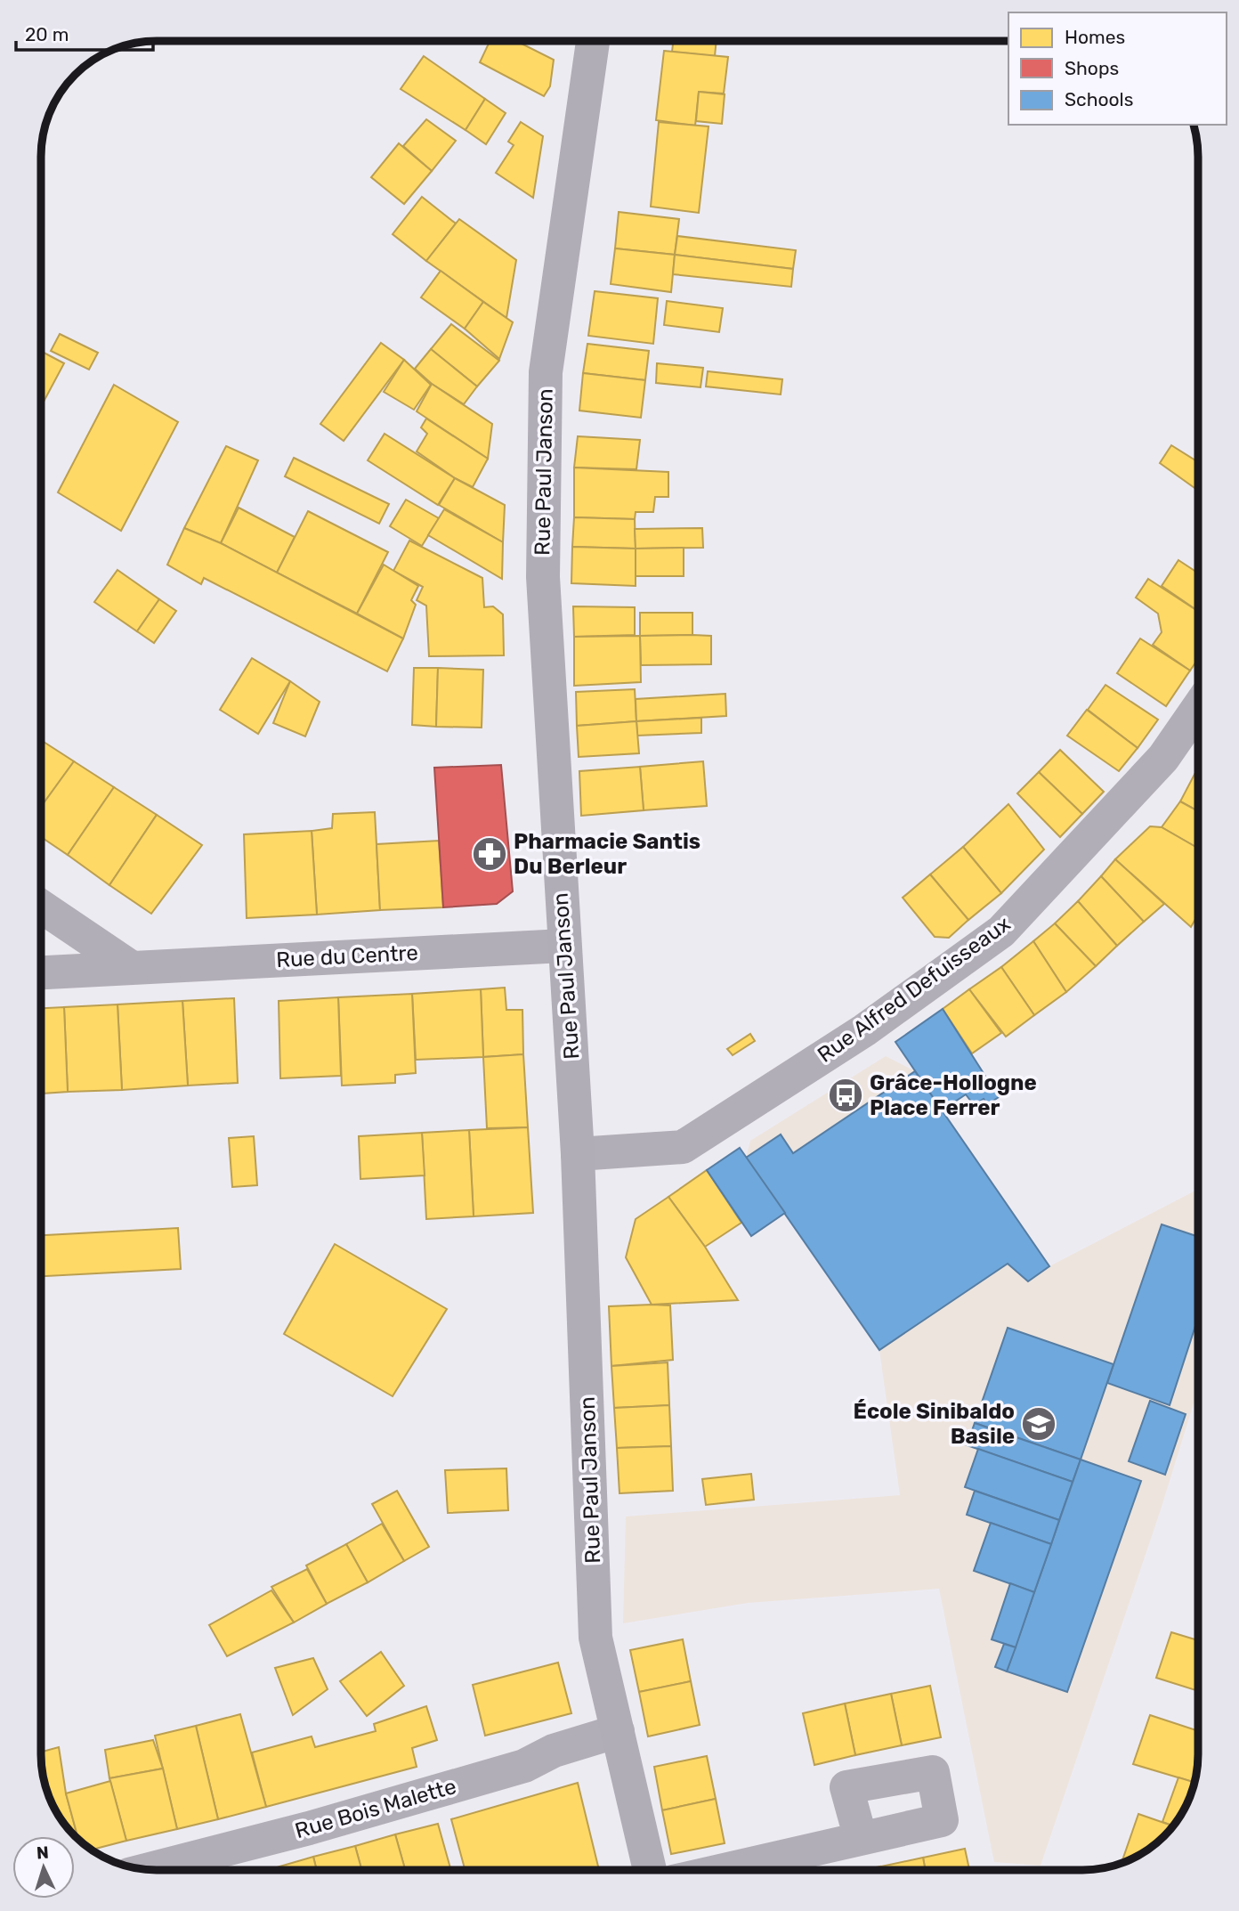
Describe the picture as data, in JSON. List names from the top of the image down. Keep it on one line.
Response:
{"streets":{"street":["Rue Paul Janson","Rue du Centre","Rue Alfred Defuisseaux","Rue Bois Malette"]},"crossings":[["Rue Paul Janson","Rue du Centre"],["Rue Paul Janson","Rue Alfred Defuisseaux"],["Rue Paul Janson","Rue Bois Malette"]],"places":{"pharmacy":["Pharmacie Santis Du Berleur"],"bus stop":["Grâce-Hollogne Place Ferrer"],"school or university":["École Sinibaldo Basile"]},"legend":["Homes","Shops","Schools"],"scale_bar":"20 m","north":"top"}
